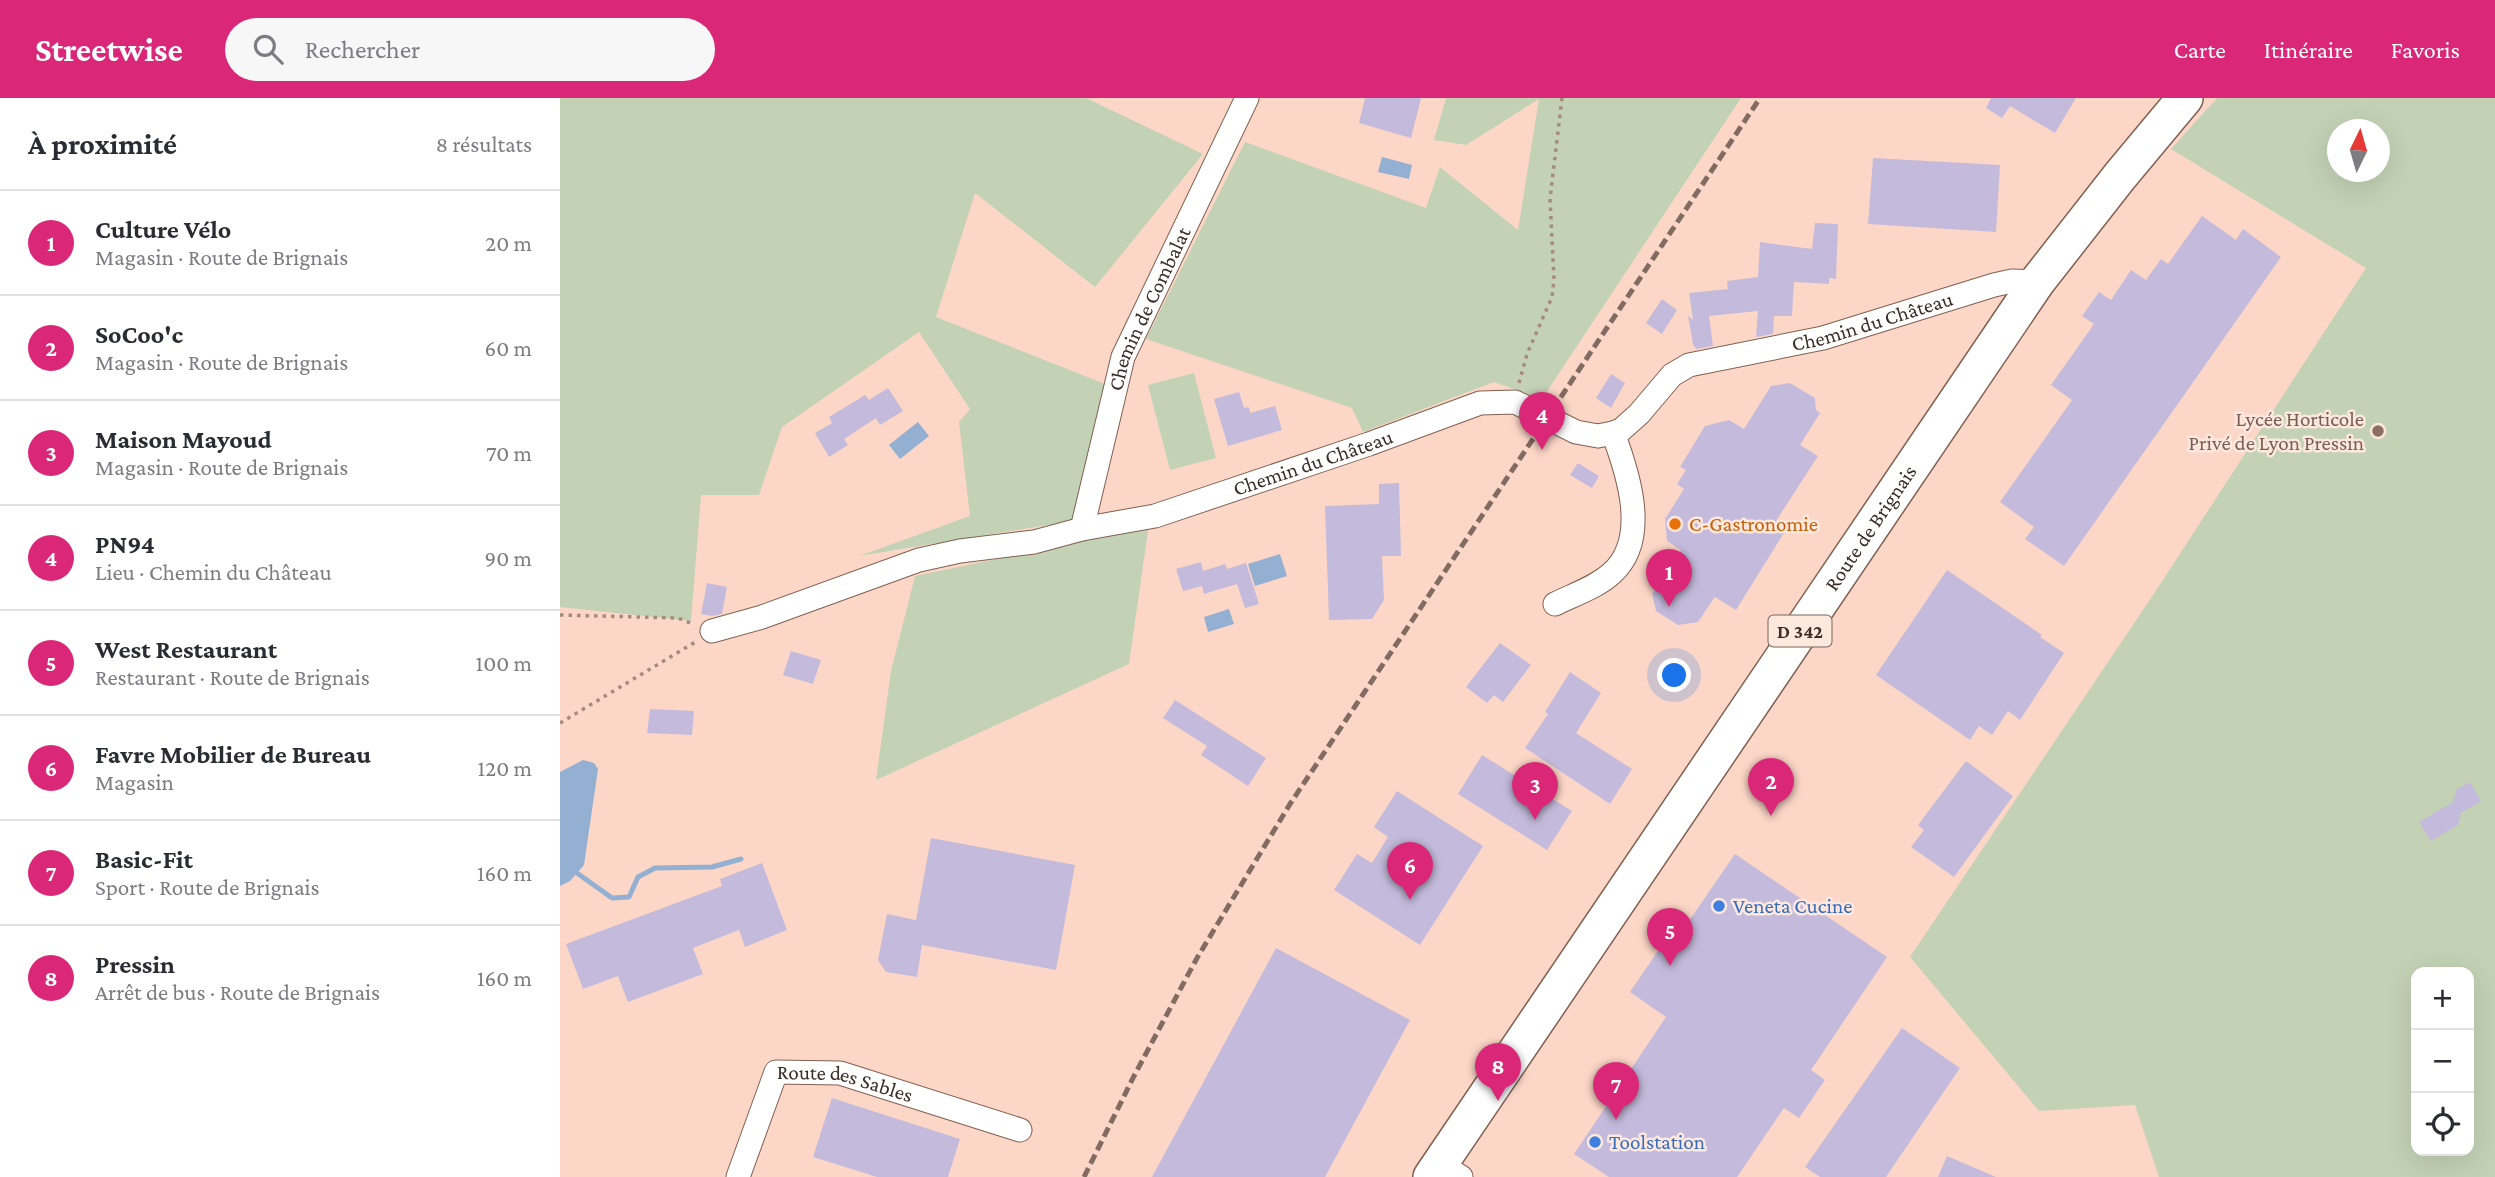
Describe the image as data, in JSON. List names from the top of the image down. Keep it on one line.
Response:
{"streets":{"main road":["Route de Brignais","D 342"],"street":["Chemin de Combalat","Chemin du Château","Route des Sables"]},"crossings":[["Chemin de Combalat","Chemin du Château"],["Chemin du Château","Route de Brignais"]],"places":["Lycée Horticole Privé de Lyon Pressin","C-Gastronomie","Veneta Cucine","Toolstation"],"north":"top","page":{"header":"Streetwise","search":"Rechercher","nav":["Carte","Itinéraire","Favoris"],"heading":["À proximité","8 résultats"],"list":[{"mark":"1","name":"Culture Vélo","note":"Magasin · Route de Brignais","value":"20 m"},{"mark":"2","name":"SoCoo'c","note":"Magasin · Route de Brignais","value":"60 m"},{"mark":"3","name":"Maison Mayoud","note":"Magasin · Route de Brignais","value":"70 m"},{"mark":"4","name":"PN94","note":"Lieu · Chemin du Château","value":"90 m"},{"mark":"5","name":"West Restaurant","note":"Restaurant · Route de Brignais","value":"100 m"},{"mark":"6","name":"Favre Mobilier de Bureau","note":"Magasin","value":"120 m"},{"mark":"7","name":"Basic-Fit","note":"Sport · Route de Brignais","value":"160 m"},{"mark":"8","name":"Pressin","note":"Arrêt de bus · Route de Brignais","value":"160 m"}],"pins":["4","1","2","3","6","5","8","7"],"map_buttons":["+","−"]}}
